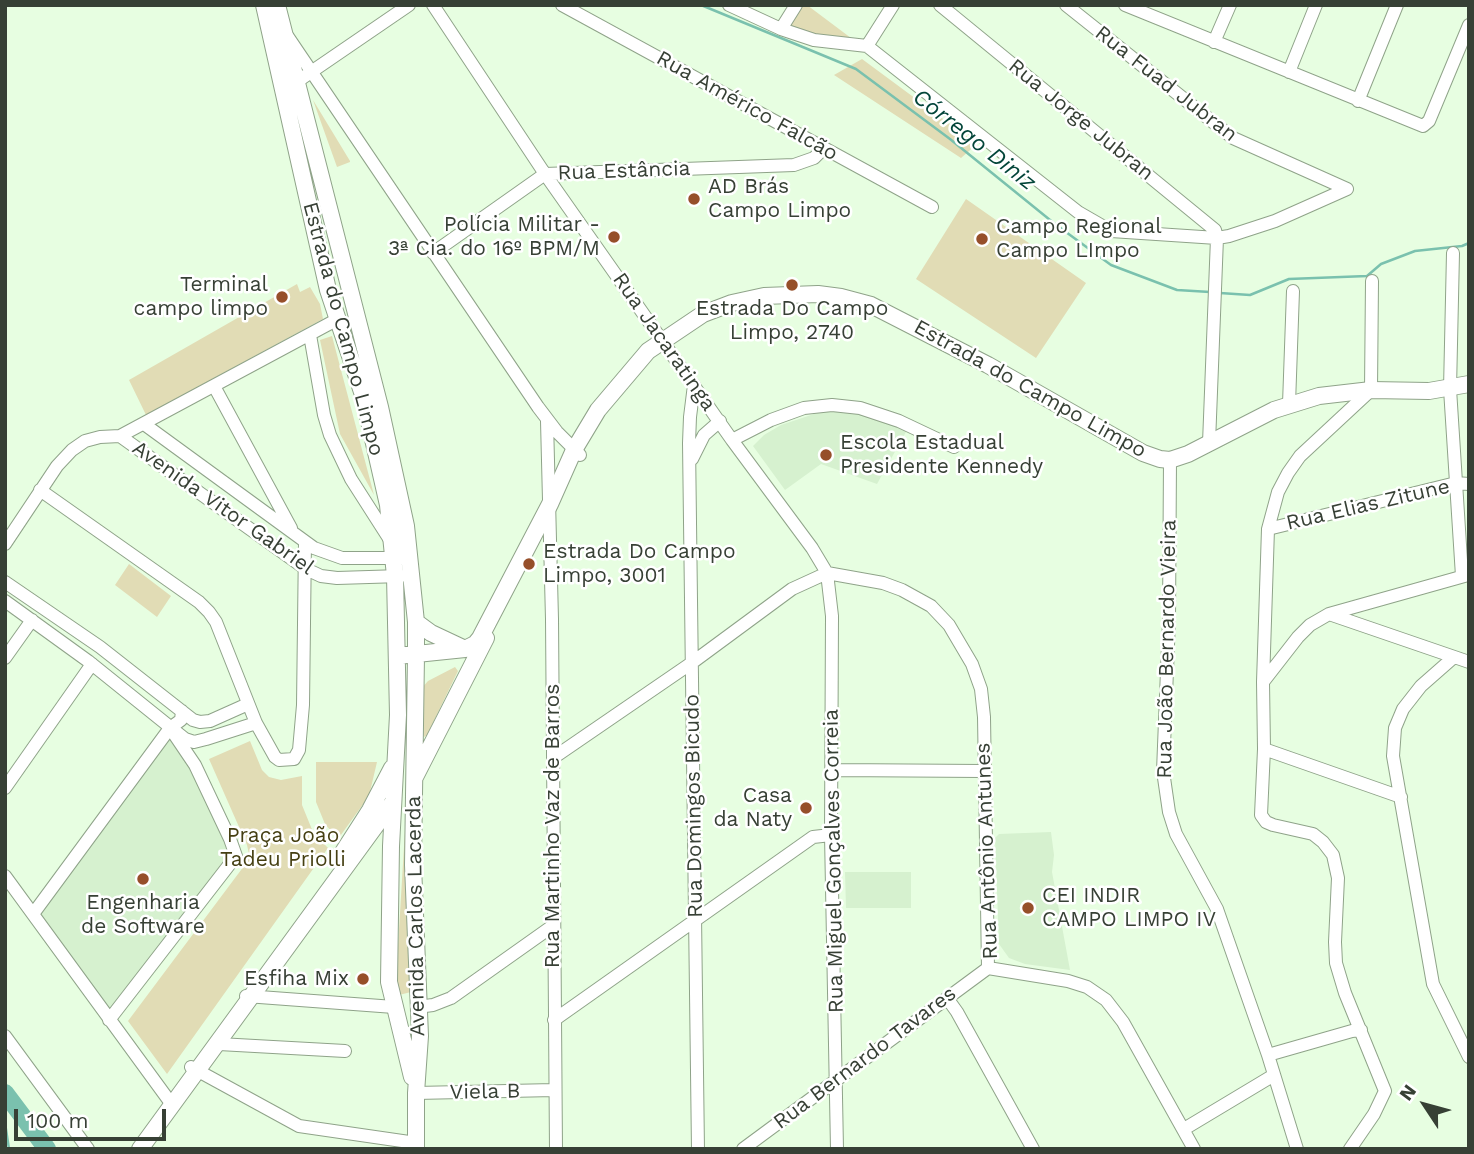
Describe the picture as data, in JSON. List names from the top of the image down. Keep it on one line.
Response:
{"streets":{"main road":["Estrada do Campo Limpo","Avenida Carlos Lacerda"],"street":["Rua Fuad Jubran","Rua Américo Falcão","Rua Jorge Jubran","Rua Estância","Rua Jacaratinga","Rua Elias Zitune","Avenida Vitor Gabriel","Rua João Bernardo Vieira","Rua Domingos Bicudo","Rua Martinho Vaz de Barros","Rua Antônio Antunes","Rua Miguel Gonçalves Correia","Rua Bernardo Tavares","Viela B"]},"crossings":[["Rua Fuad Jubran","Rua Jorge Jubran"],["Rua Américo Falcão","Rua Estância"],["Rua Estância","Rua Jacaratinga"],["Estrada do Campo Limpo","Rua Jacaratinga"],["Estrada do Campo Limpo","Avenida Vitor Gabriel"],["Estrada do Campo Limpo","Rua João Bernardo Vieira"],["Estrada do Campo Limpo","Rua Martinho Vaz de Barros"],["Estrada do Campo Limpo","Avenida Carlos Lacerda"],["Rua Jacaratinga","Rua Domingos Bicudo"],["Rua Jacaratinga","Rua Antônio Antunes"],["Rua Jacaratinga","Rua Miguel Gonçalves Correia"],["Rua Martinho Vaz de Barros","Viela B"],["Rua Antônio Antunes","Rua Miguel Gonçalves Correia"],["Rua Antônio Antunes","Rua Bernardo Tavares"],["Rua Miguel Gonçalves Correia","Rua Bernardo Tavares"],["Avenida Carlos Lacerda","Viela B"]],"water":["Córrego Diniz"],"parks":["Praça João Tadeu Priolli"],"places":["AD Brás Campo Limpo","Polícia Militar - 3ª Cia. do 16º BPM/M","Campo Regional Campo LImpo","Estrada Do Campo Limpo, 2740","Terminal campo limpo","Escola Estadual Presidente Kennedy","Estrada Do Campo Limpo, 3001","Casa da Naty","Engenharia de Software","CEI INDIR CAMPO LIMPO IV","Esfiha Mix"],"scale_bar":"100 m","north":"top left"}
